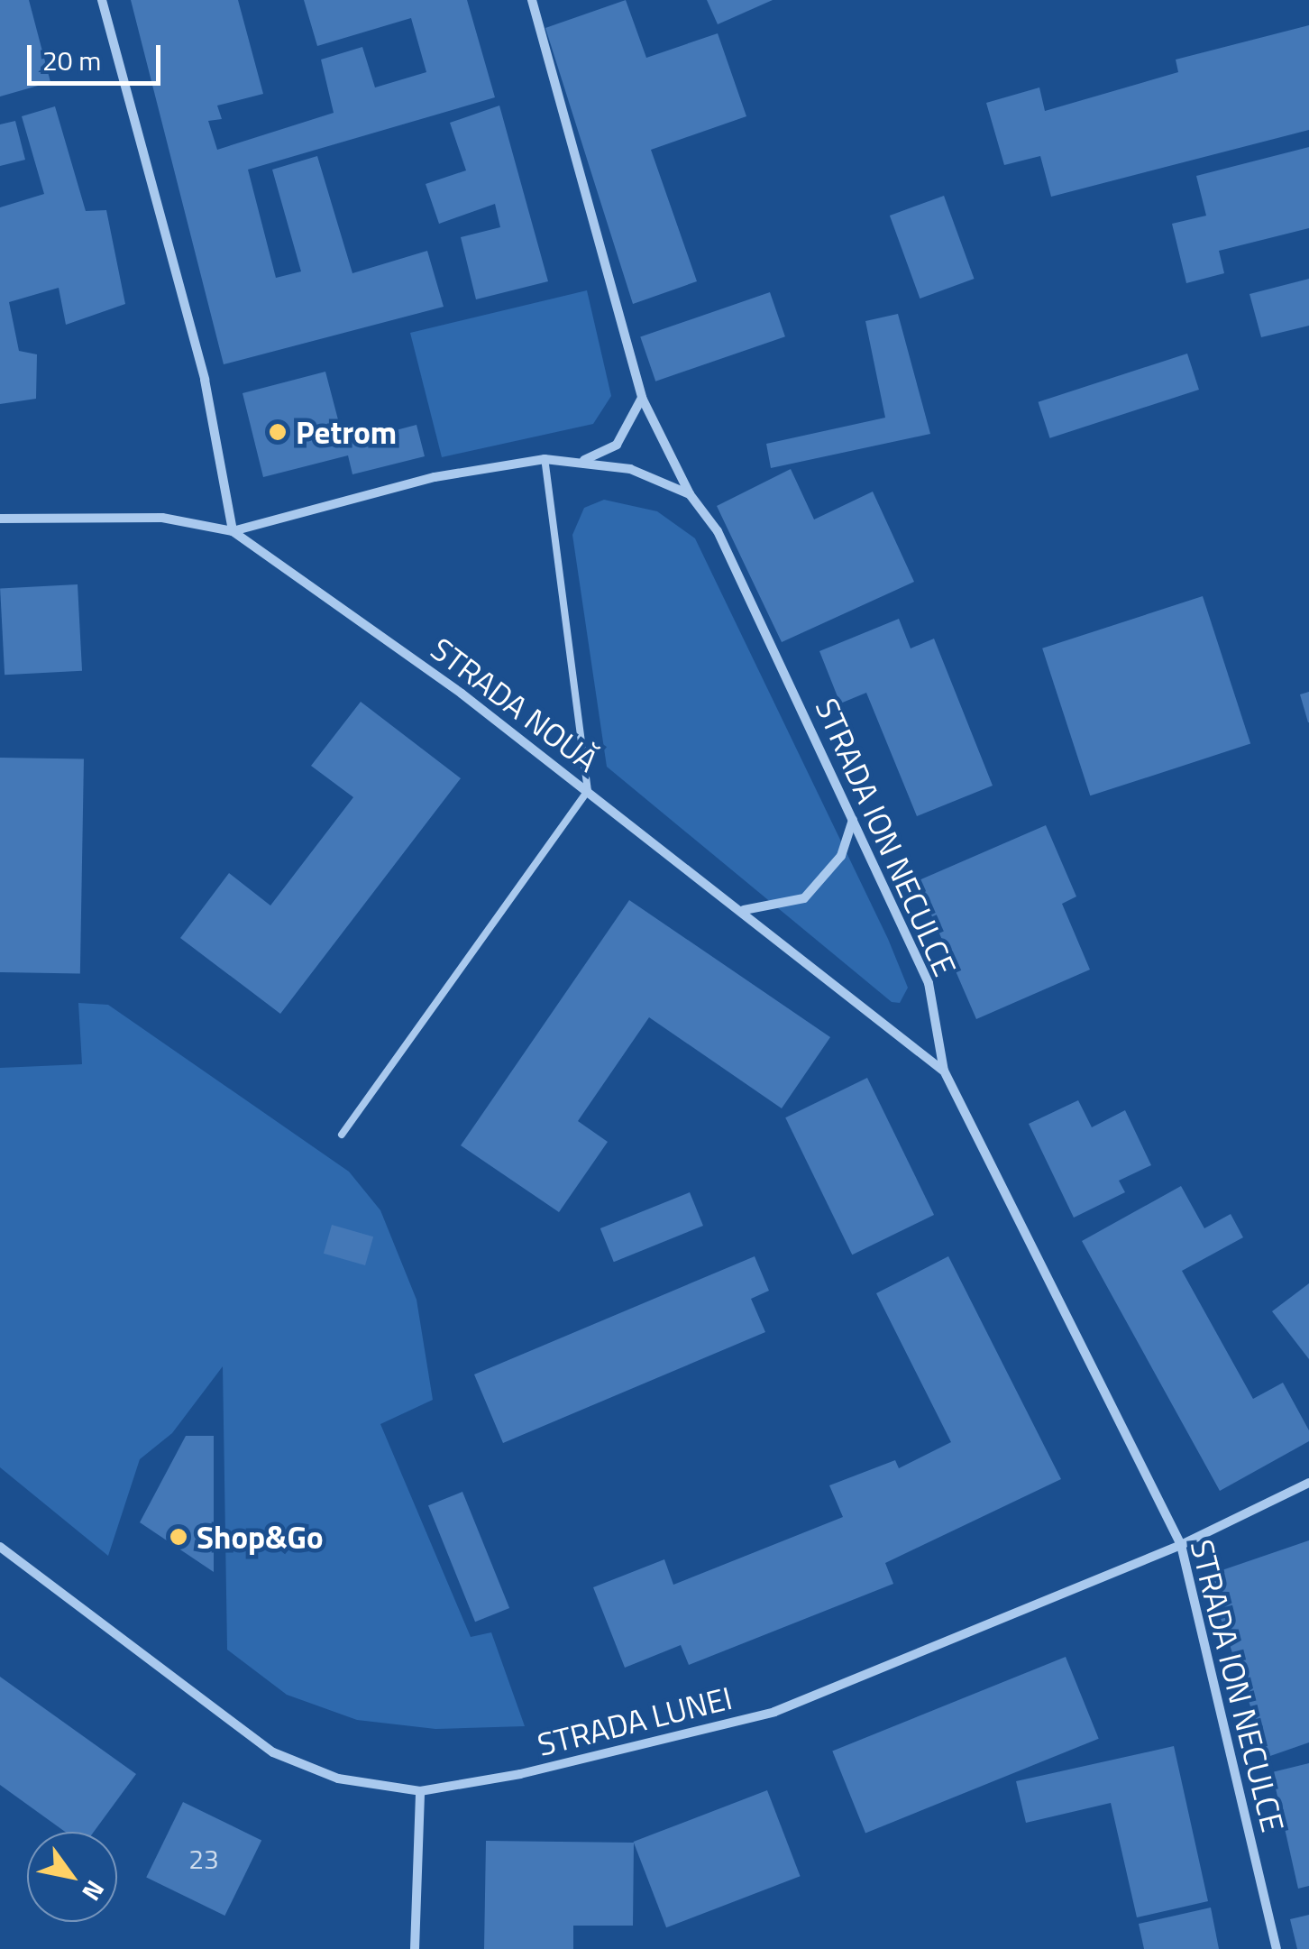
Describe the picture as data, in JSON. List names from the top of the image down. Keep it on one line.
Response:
{"streets":{"street":["STRADA NOUĂ","STRADA ION NECULCE","STRADA LUNEI"]},"crossings":[["STRADA NOUĂ","STRADA ION NECULCE"],["STRADA ION NECULCE","STRADA LUNEI"]],"places":["Petrom","Shop&Go"],"house_numbers":["23"],"scale_bar":"20 m","north":"bottom right"}
